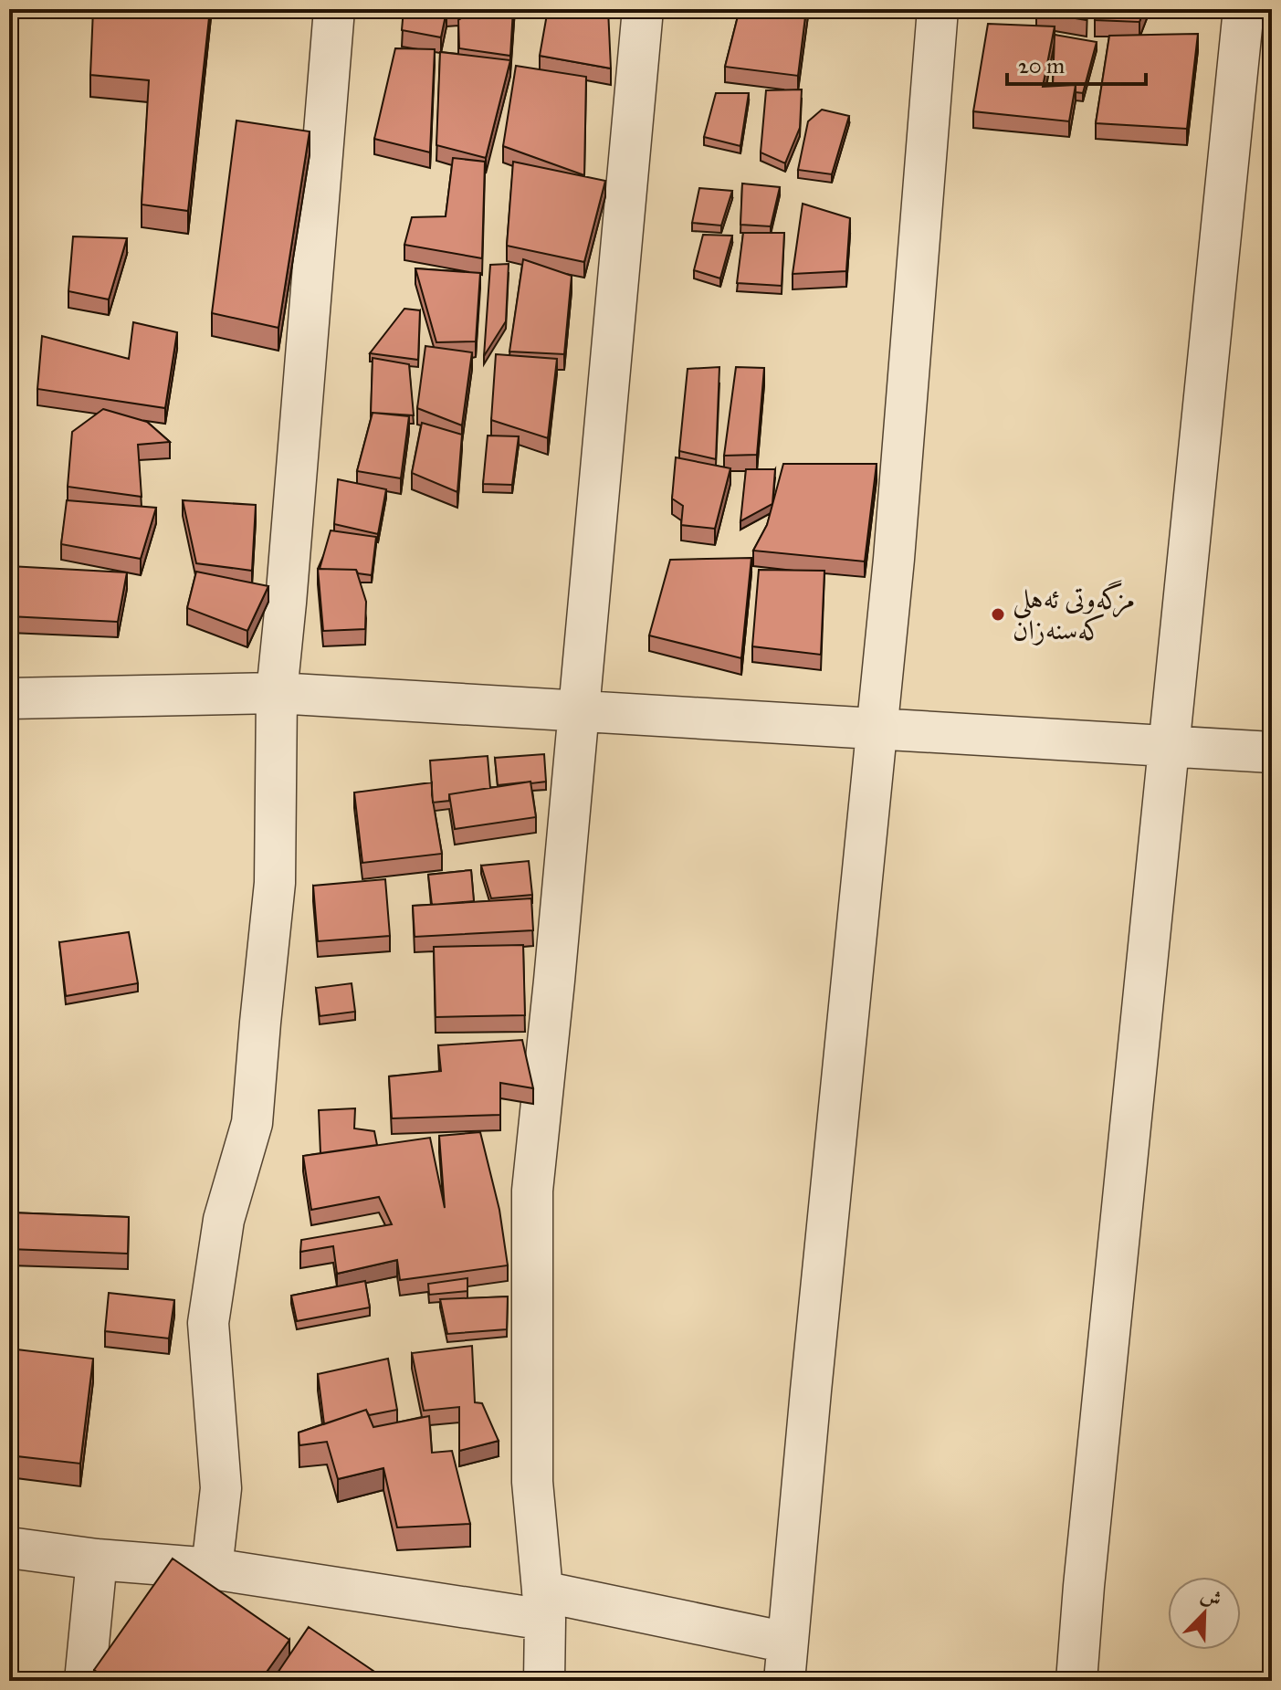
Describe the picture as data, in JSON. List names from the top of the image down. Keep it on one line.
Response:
{"places":["مزگەوتی ئەهلی کەسنەزان"],"scale_bar":"20 m","north":"top right"}
